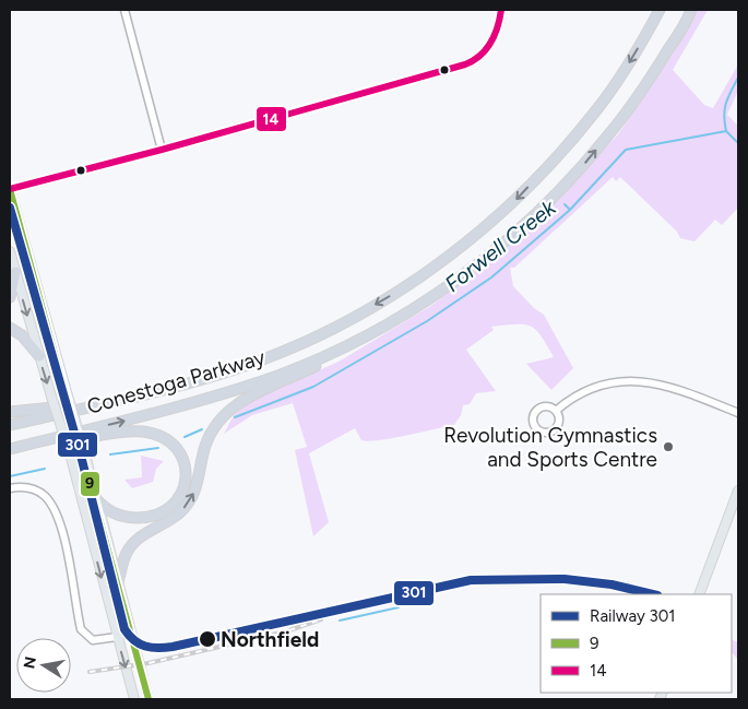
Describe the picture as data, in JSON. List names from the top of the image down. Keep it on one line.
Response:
{"streets":{"highway":["Conestoga Parkway"]},"water":["Forwell Creek"],"places":["Revolution Gymnastics and Sports Centre","Northfield"],"lines":["transit line 14","transit line 9","rail line 301"],"legend":["Railway 301","9","14"],"north":"left"}
